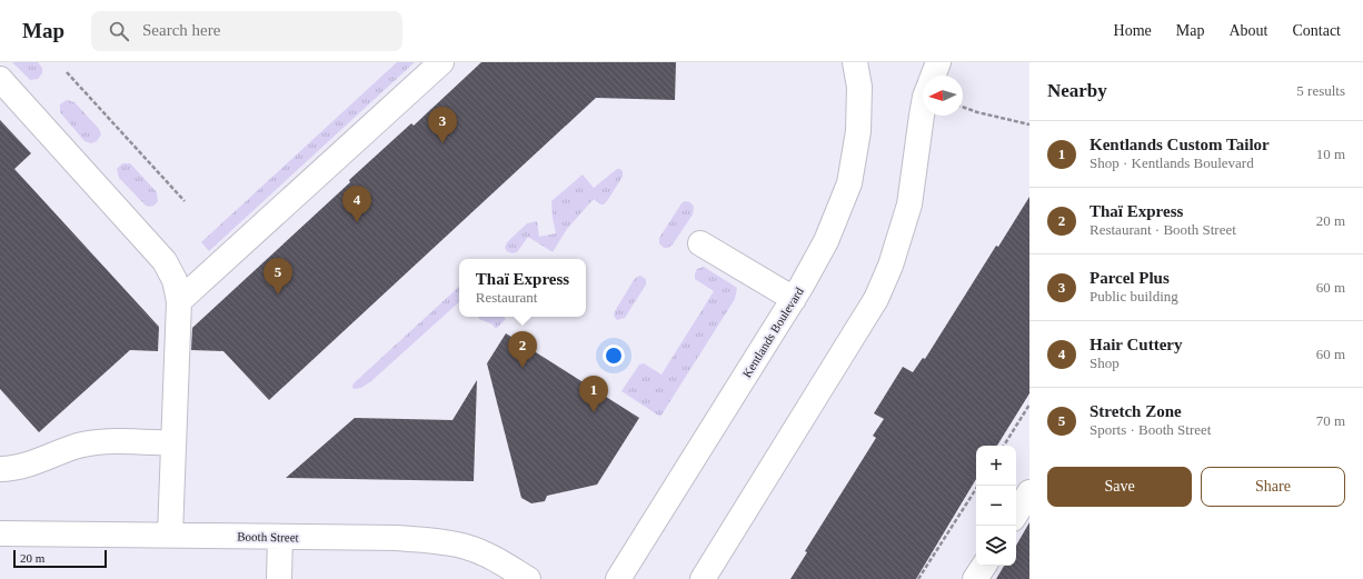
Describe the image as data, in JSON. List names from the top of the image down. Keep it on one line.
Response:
{"streets":{"street":["Kentlands Boulevard","Booth Street"]},"scale_bar":"20 m","north":"left","page":{"header":"Map","search":"Search here","nav":["Home","Map","About","Contact"],"heading":["Nearby","5 results"],"pins":["3","4","5","2","1"],"list":[{"mark":"1","name":"Kentlands Custom Tailor","note":"Shop · Kentlands Boulevard","value":"10 m"},{"mark":"2","name":"Thaï Express","note":"Restaurant · Booth Street","value":"20 m"},{"mark":"3","name":"Parcel Plus","note":"Public building","value":"60 m"},{"mark":"4","name":"Hair Cuttery","note":"Shop","value":"60 m"},{"mark":"5","name":"Stretch Zone","note":"Sports · Booth Street","value":"70 m"}],"popup":["Thaï Express","Restaurant"],"map_buttons":["+","−"],"buttons":["Save","Share"],"scale":"20 m"}}
